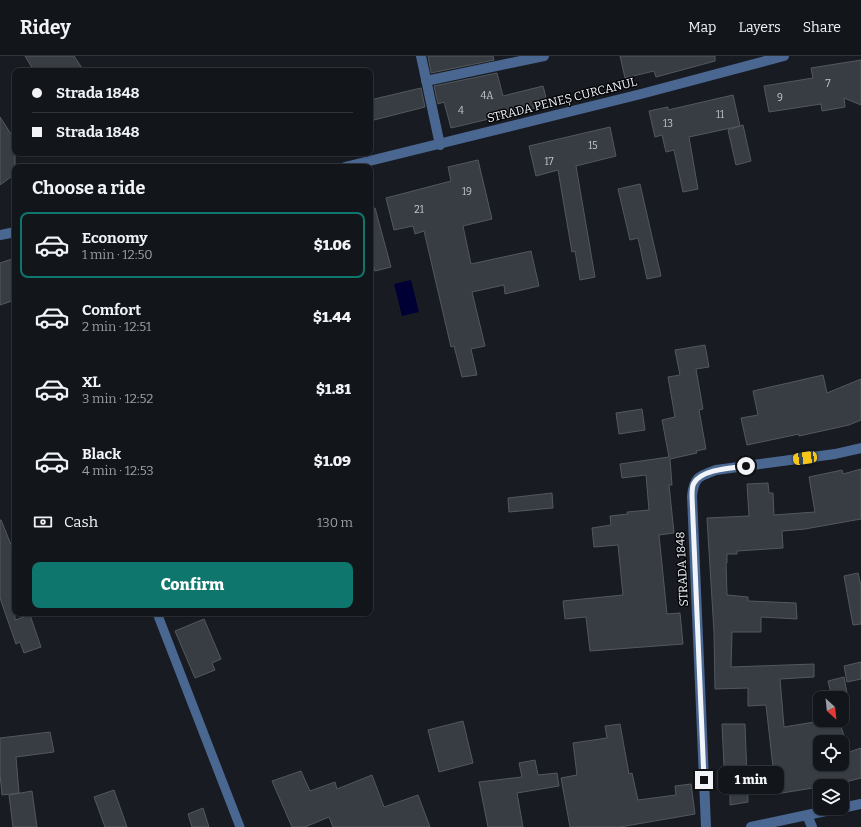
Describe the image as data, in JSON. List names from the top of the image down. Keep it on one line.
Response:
{"streets":{"street":["STRADA PENEȘ CURCANUL","STRADA 1848"]},"house_numbers":["7","4A","9","4","11","13","15","17","19","21"],"north":"bottom right","page":{"header":"Ridey","nav":["Map","Layers","Share"],"banner":["Strada 1848","Strada 1848"],"heading":"Choose a ride","list":[{"name":"Economy","note":"1 min · 12:50","value":"$1.06"},{"name":"Comfort","note":"2 min · 12:51","value":"$1.44"},{"name":"XL","note":"3 min · 12:52","value":"$1.81"},{"name":"Black","note":"4 min · 12:53","value":"$1.09"}],"pay":["Cash","130 m"],"buttons":"Confirm","bubble":"1 min"}}
